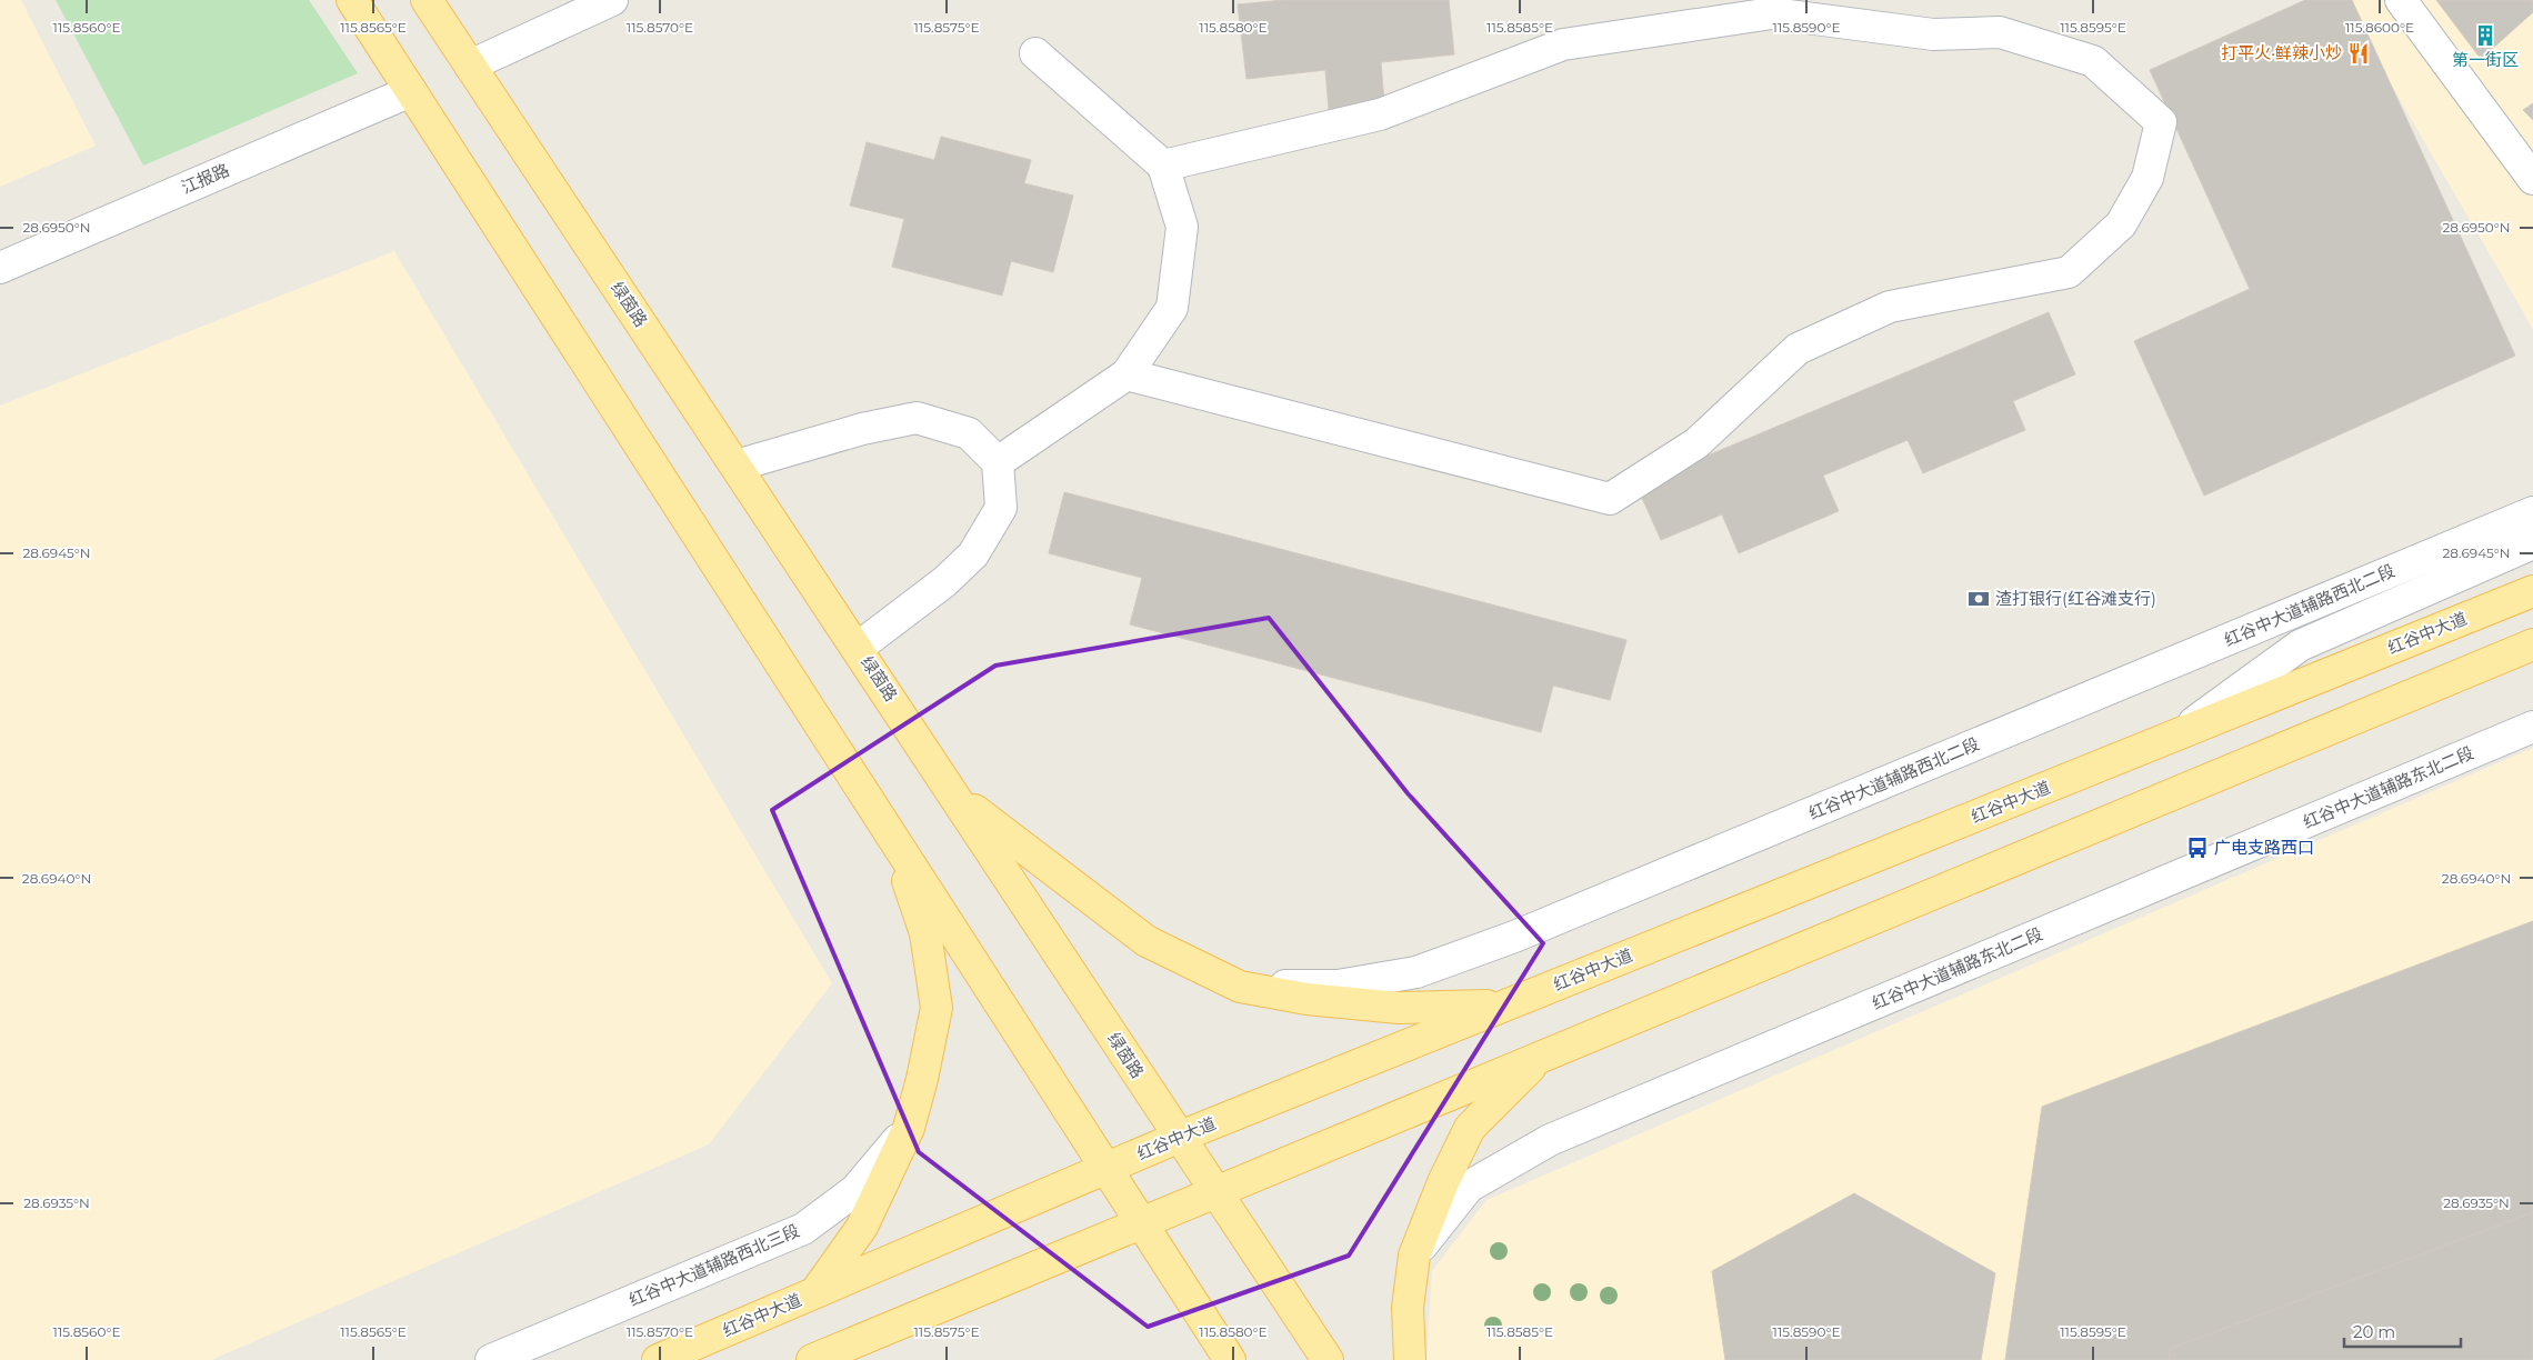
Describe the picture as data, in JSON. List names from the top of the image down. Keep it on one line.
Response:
{"streets":{"main road":["绿茵路","红谷中大道"],"street":["江报路","红谷中大道辅路西北二段","红谷中大道辅路东北二段","红谷中大道辅路西北三段"]},"crossings":[["绿茵路","红谷中大道"]],"places":{"building":["第一街区"],"restaurant":["打平火·鲜辣小炒"],"bank":["渣打银行(红谷滩支行)"],"bus stop":["广电支路西口"]},"scale_bar":"20 m","coordinates":["115.8560°E","115.8565°E","115.8570°E","115.8575°E","115.8580°E","115.8585°E","115.8590°E","115.8595°E","115.8600°E","28.6950°N","28.6945°N","28.6940°N","28.6935°N"]}
